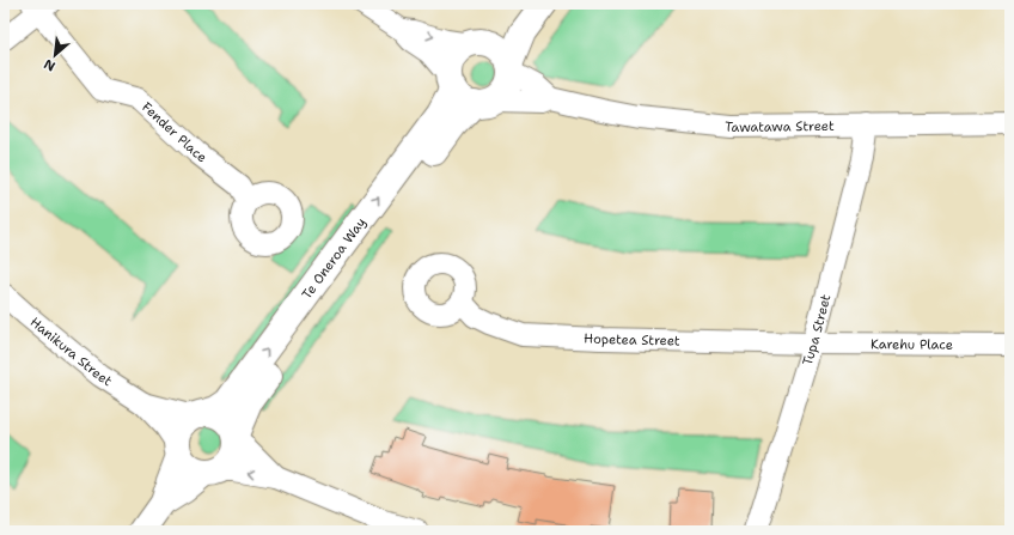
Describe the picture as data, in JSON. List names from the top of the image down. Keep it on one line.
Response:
{"streets":{"street":["Tawatawa Street","Fender Place","Te Oneroa Way","Tupa Street","Hopetea Street","Karehu Place","Hanikura Street"]},"crossings":[["Tawatawa Street","Te Oneroa Way"],["Tawatawa Street","Tupa Street"],["Te Oneroa Way","Hanikura Street"],["Tupa Street","Hopetea Street"],["Tupa Street","Karehu Place"],["Hopetea Street","Karehu Place"]],"north":"bottom left"}
